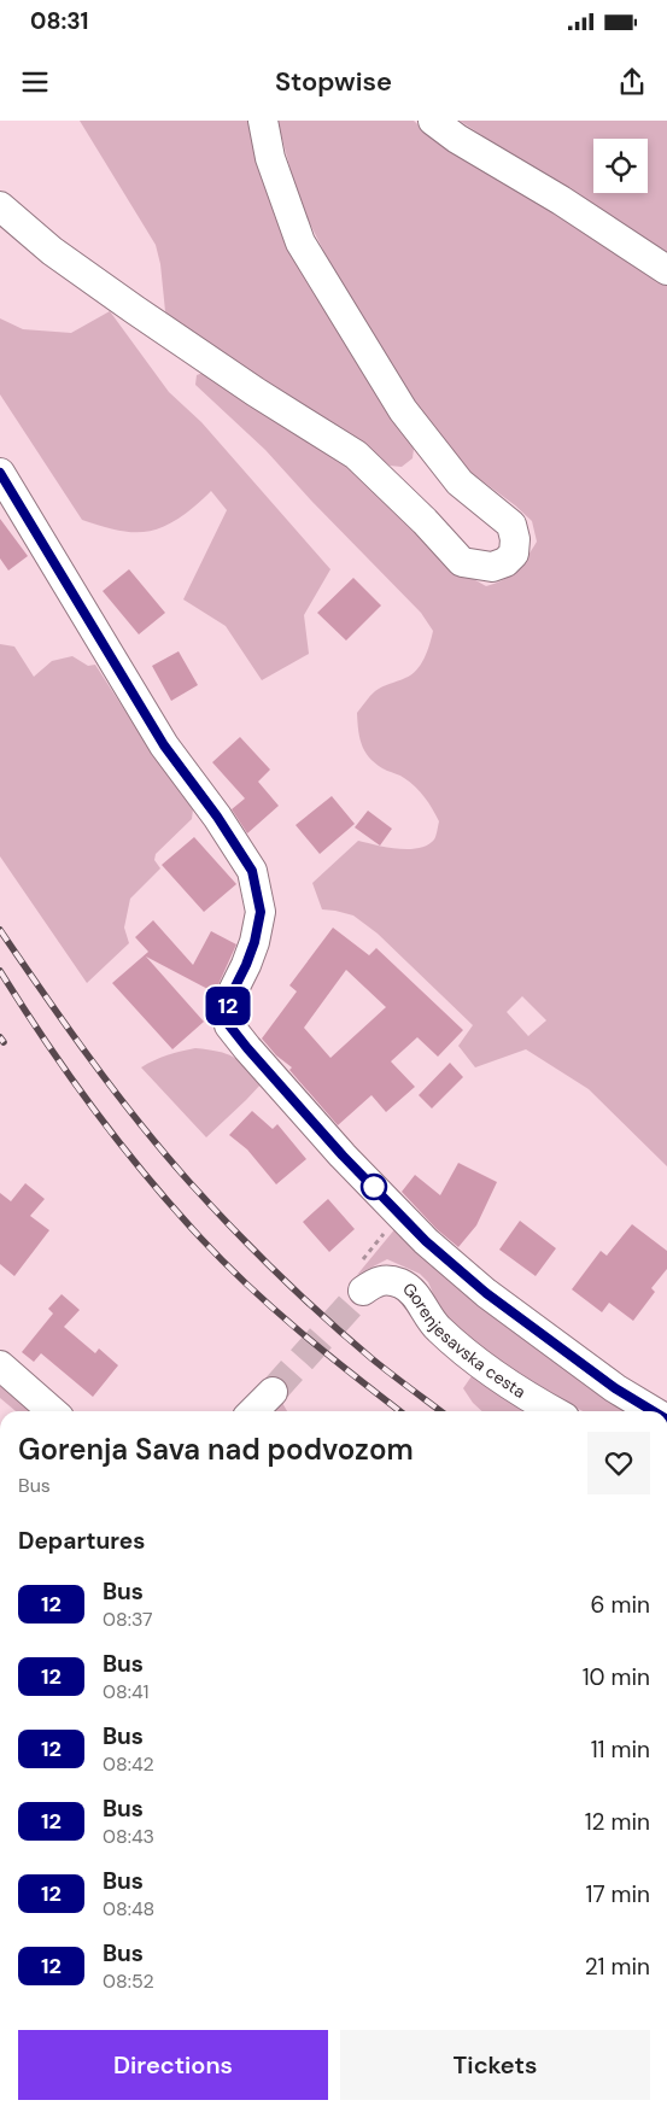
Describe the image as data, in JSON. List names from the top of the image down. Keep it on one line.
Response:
{"streets":{"street":["Gorenjesavska cesta"]},"lines":["bus line 12"],"page":{"status":"08:31","header":"Stopwise","on_map":"12","heading":[["Gorenja Sava nad podvozom","Bus"],"Departures"],"list":[{"mark":"12","name":"Bus","note":"08:37","value":"6 min"},{"mark":"12","name":"Bus","note":"08:41","value":"10 min"},{"mark":"12","name":"Bus","note":"08:42","value":"11 min"},{"mark":"12","name":"Bus","note":"08:43","value":"12 min"},{"mark":"12","name":"Bus","note":"08:48","value":"17 min"},{"mark":"12","name":"Bus","note":"08:52","value":"21 min"}],"buttons":["Directions","Tickets"]}}
